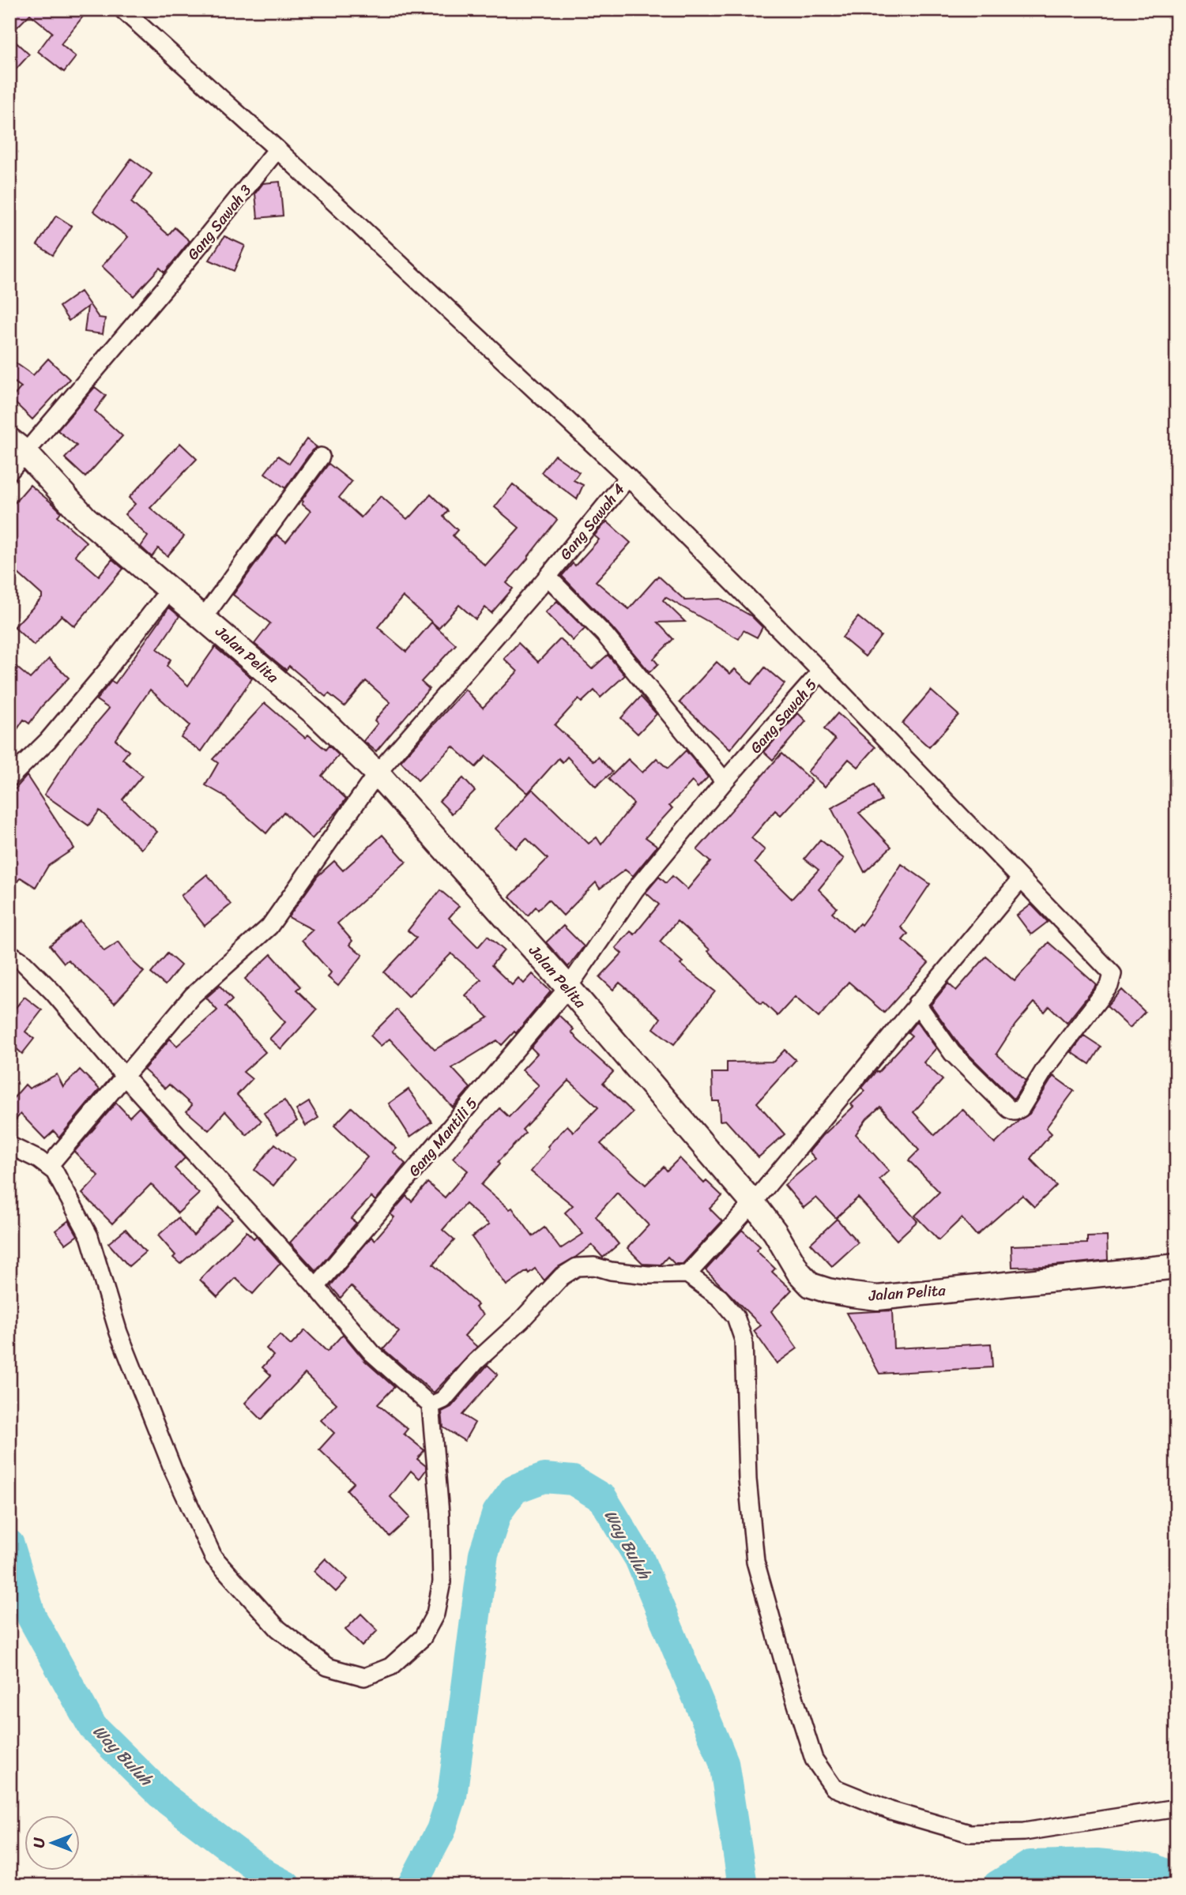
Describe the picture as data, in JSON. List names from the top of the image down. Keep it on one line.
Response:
{"streets":{"street":["Gang Sawah 3","Gang Sawah 4","Jalan Pelita","Gang Sawah 5","Gang Mantili 5"]},"crossings":[["Gang Sawah 3","Jalan Pelita"],["Gang Sawah 4","Jalan Pelita"],["Gang Sawah 4","Gang Sawah 5"],["Jalan Pelita","Gang Sawah 5"],["Jalan Pelita","Gang Mantili 5"],["Gang Sawah 5","Gang Mantili 5"]],"water":["Way Buluh"],"north":"left"}
